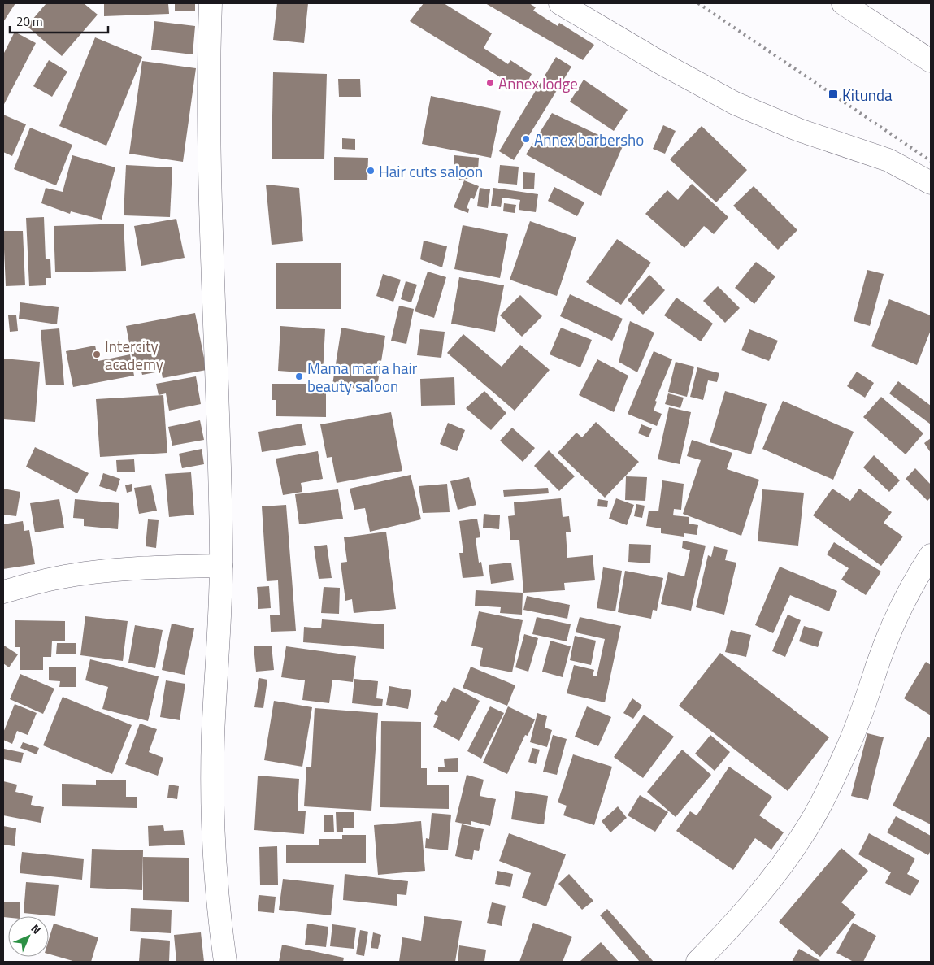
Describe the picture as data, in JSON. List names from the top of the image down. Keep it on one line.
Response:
{"places":{"other":["Annex lodge","Annex barbersho","Hair cuts saloon","Intercity academy","Mama maria hair beauty saloon"],"transit":["Kitunda"]},"scale_bar":"20 m","north":"top right"}
